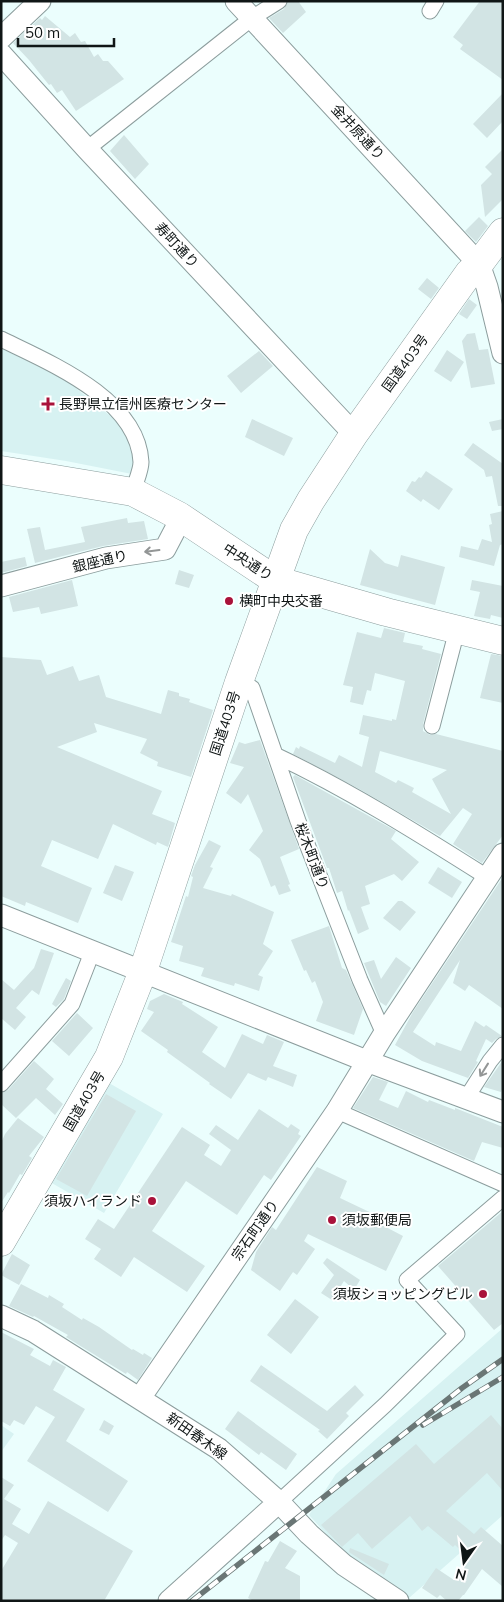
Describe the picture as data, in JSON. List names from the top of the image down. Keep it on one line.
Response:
{"streets":{"highway":["国道403号","中央通り"],"street":["金井原通り","寿町通り","銀座通り","桜木町通り","宗石町通り","新田春木線"]},"crossings":[["金井原通り","国道403号"],["寿町通り","国道403号"],["国道403号","中央通り"],["国道403号","桜木町通り"],["銀座通り","中央通り"],["桜木町通り","宗石町通り"],["宗石町通り","新田春木線"]],"one_way":["銀座通り"],"places":{"health":["長野県立信州医療センター"],"other":["横町中央交番","須坂ハイランド","須坂郵便局","須坂ショッピングビル"]},"scale_bar":"50 m","north":"bottom"}
